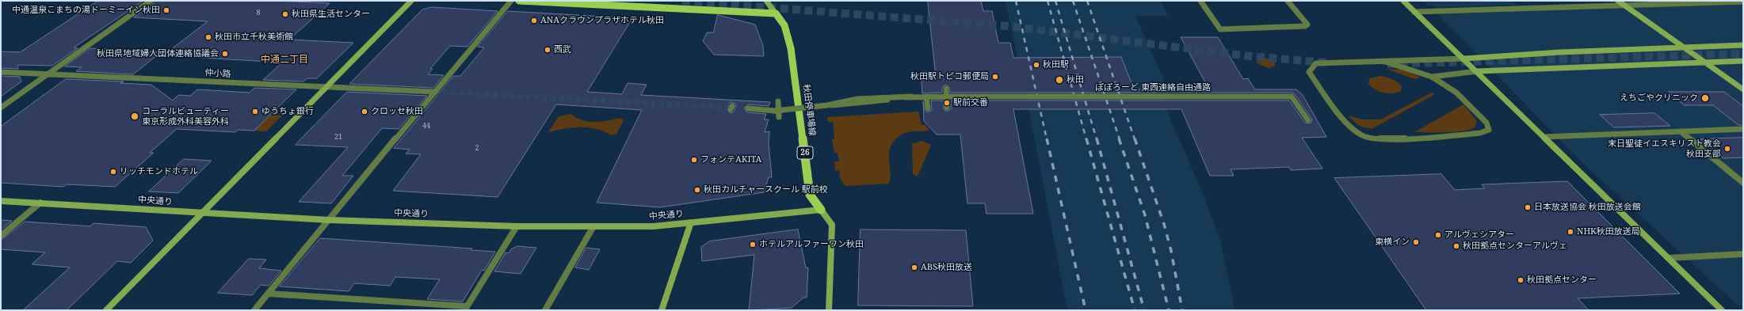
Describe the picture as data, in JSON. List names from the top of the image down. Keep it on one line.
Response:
{"streets":{"main road":["秋田停車場線","26"],"street":["仲小路","ぽぽろーど 東西連絡自由通路","中央通り"]},"crossings":[["秋田停車場線","中央通り"]],"districts":["中通二丁目"],"places":["中通温泉こまちの湯ドーミーイン秋田","秋田県生活センター","ANAクラウンプラザホテル秋田","秋田市立千秋美術館","西武","秋田県地域婦人団体連絡協議会","秋田駅","秋田駅トピコ郵便局","秋田","えちごやクリニック","駅前交番","ゆうちょ銀行","クロッセ秋田","コーラルビューティー 東京形成外科美容外科","末日聖徒イエスキリスト教会 秋田支部","フォンテAKITA","リッチモンドホテル","秋田カルチャースクール 駅前校","日本放送協会 秋田放送会館","NHK秋田放送局","アルヴェシアター","東横イン","ホテルアルファーワン秋田","秋田拠点センターアルヴェ","ABS秋田放送","秋田拠点センター"],"house_numbers":["8","44","21","2"]}
